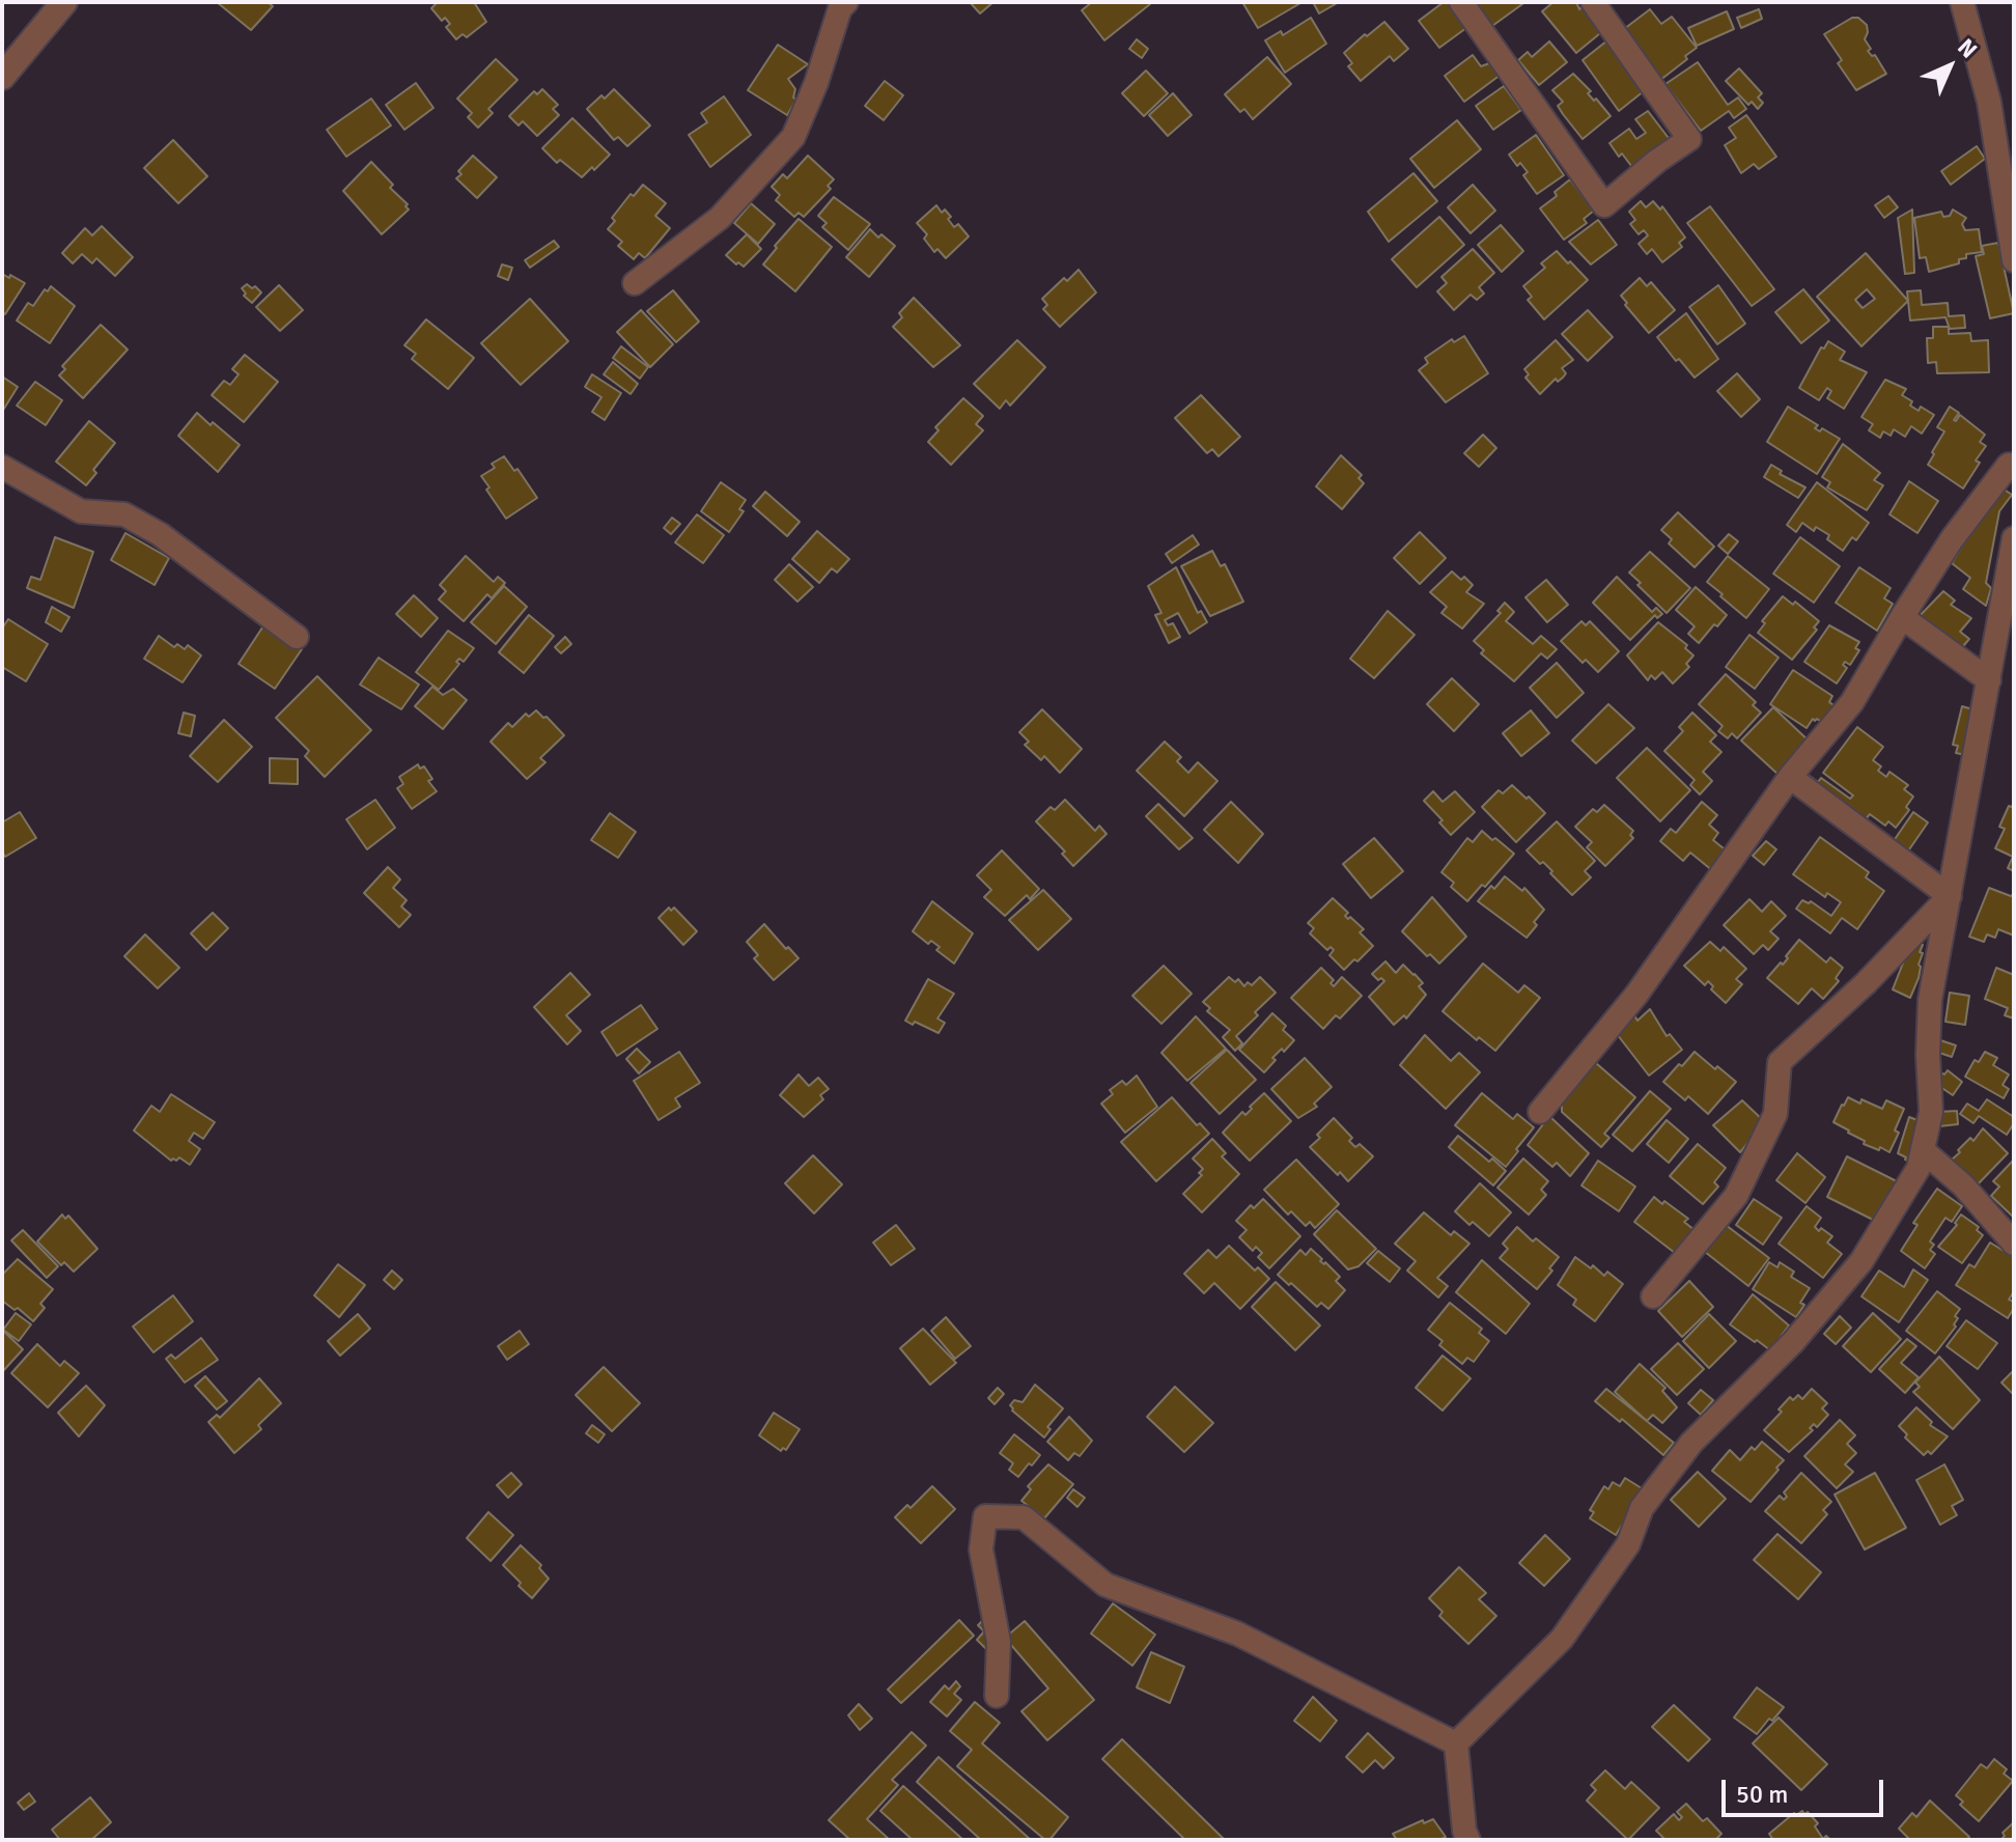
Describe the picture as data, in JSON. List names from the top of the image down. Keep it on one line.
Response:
{"scale_bar":"50 m","north":"top right"}
